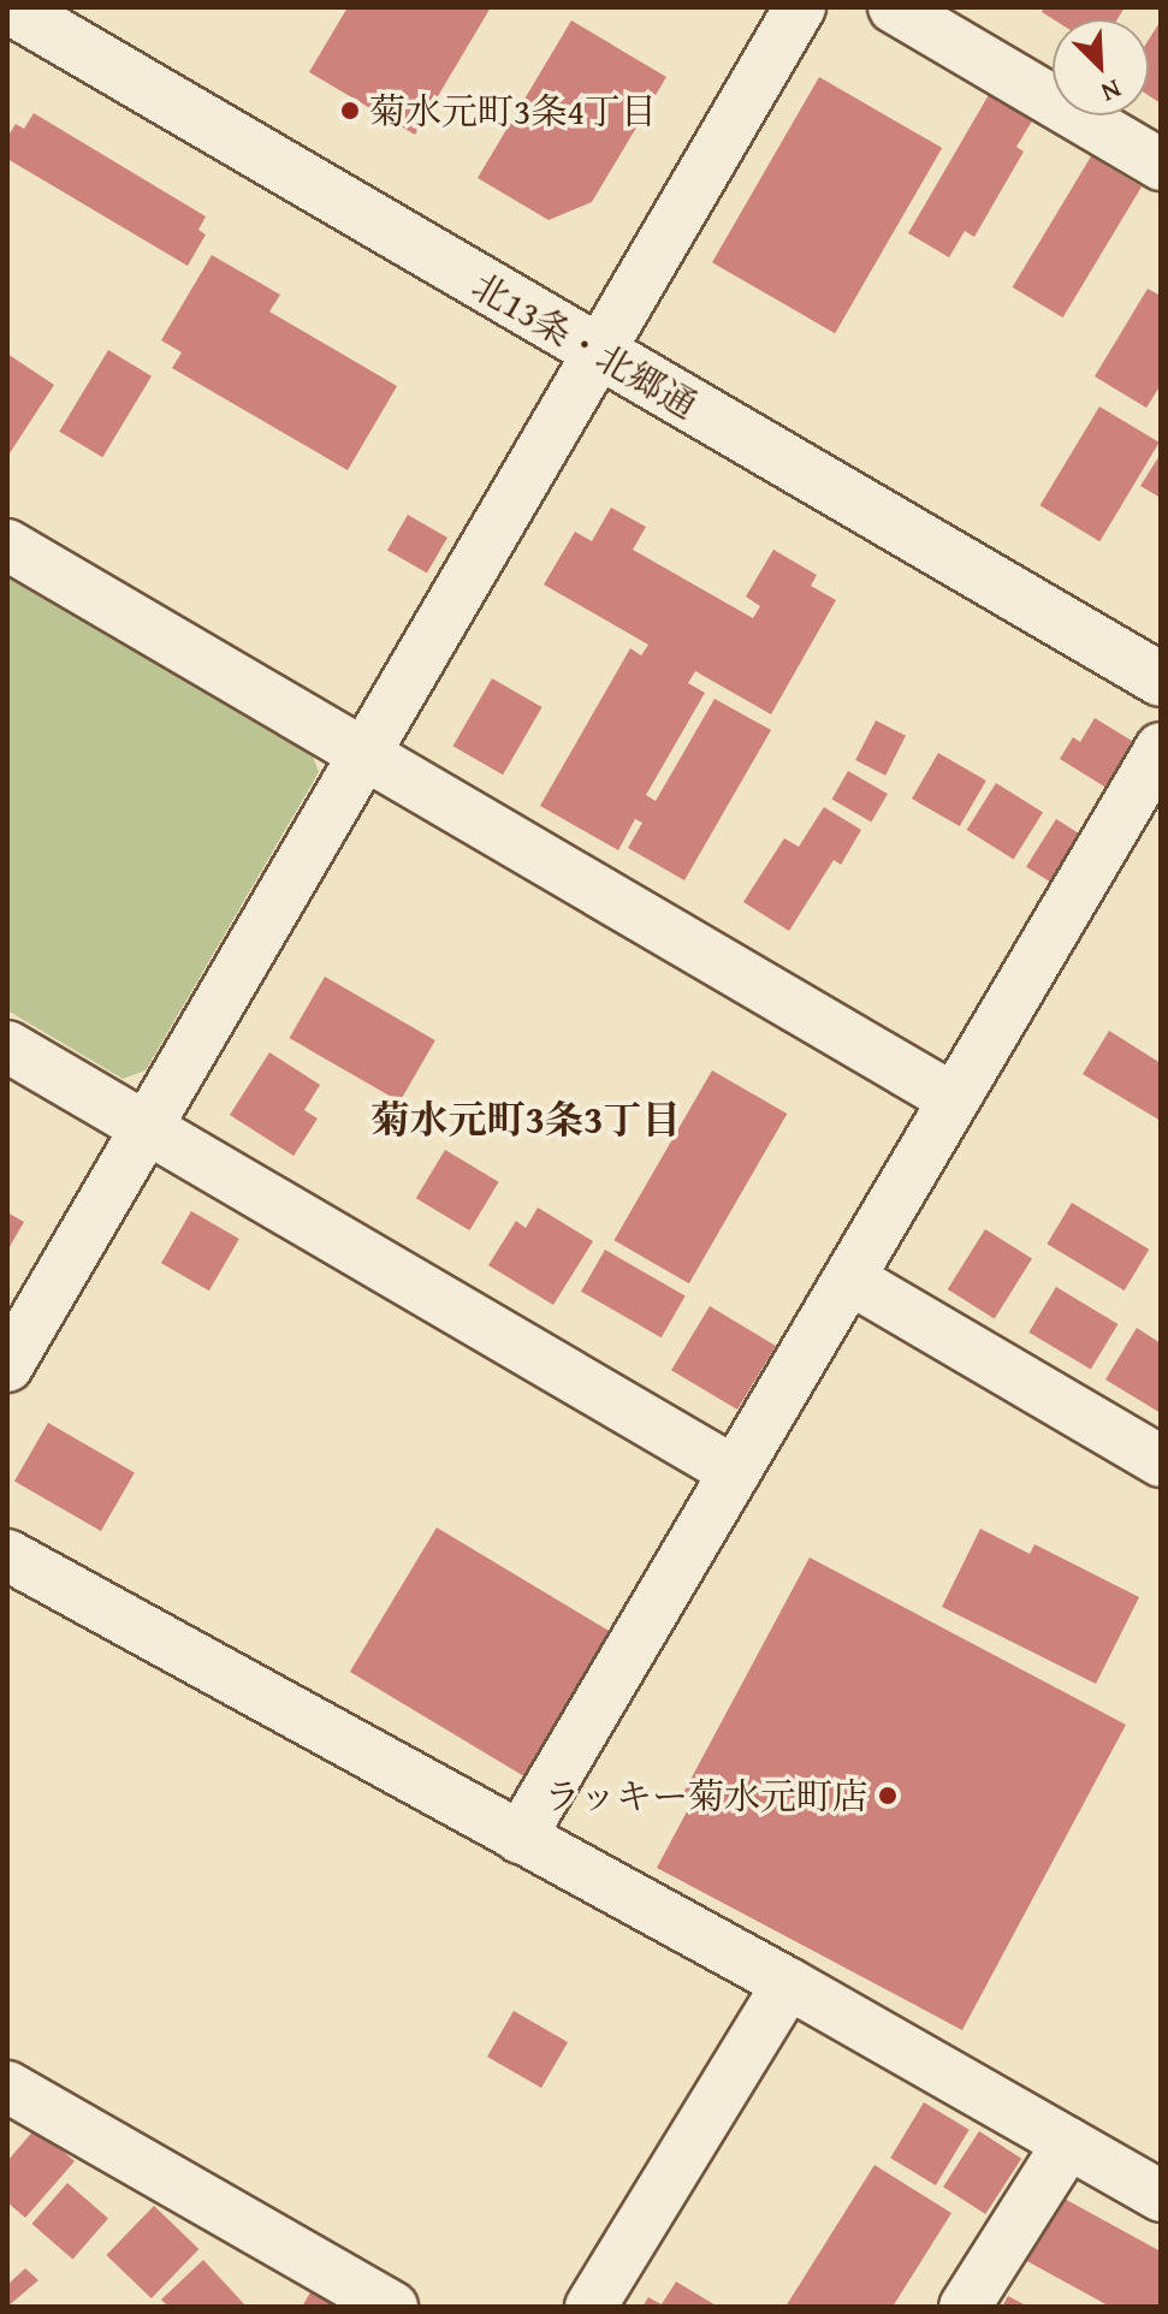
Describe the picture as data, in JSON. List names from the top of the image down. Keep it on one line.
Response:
{"streets":{"street":["北13条・北郷通"]},"districts":["菊水元町3条3丁目"],"places":["菊水元町3条4丁目","ラッキー菊水元町店"],"north":"bottom right"}
